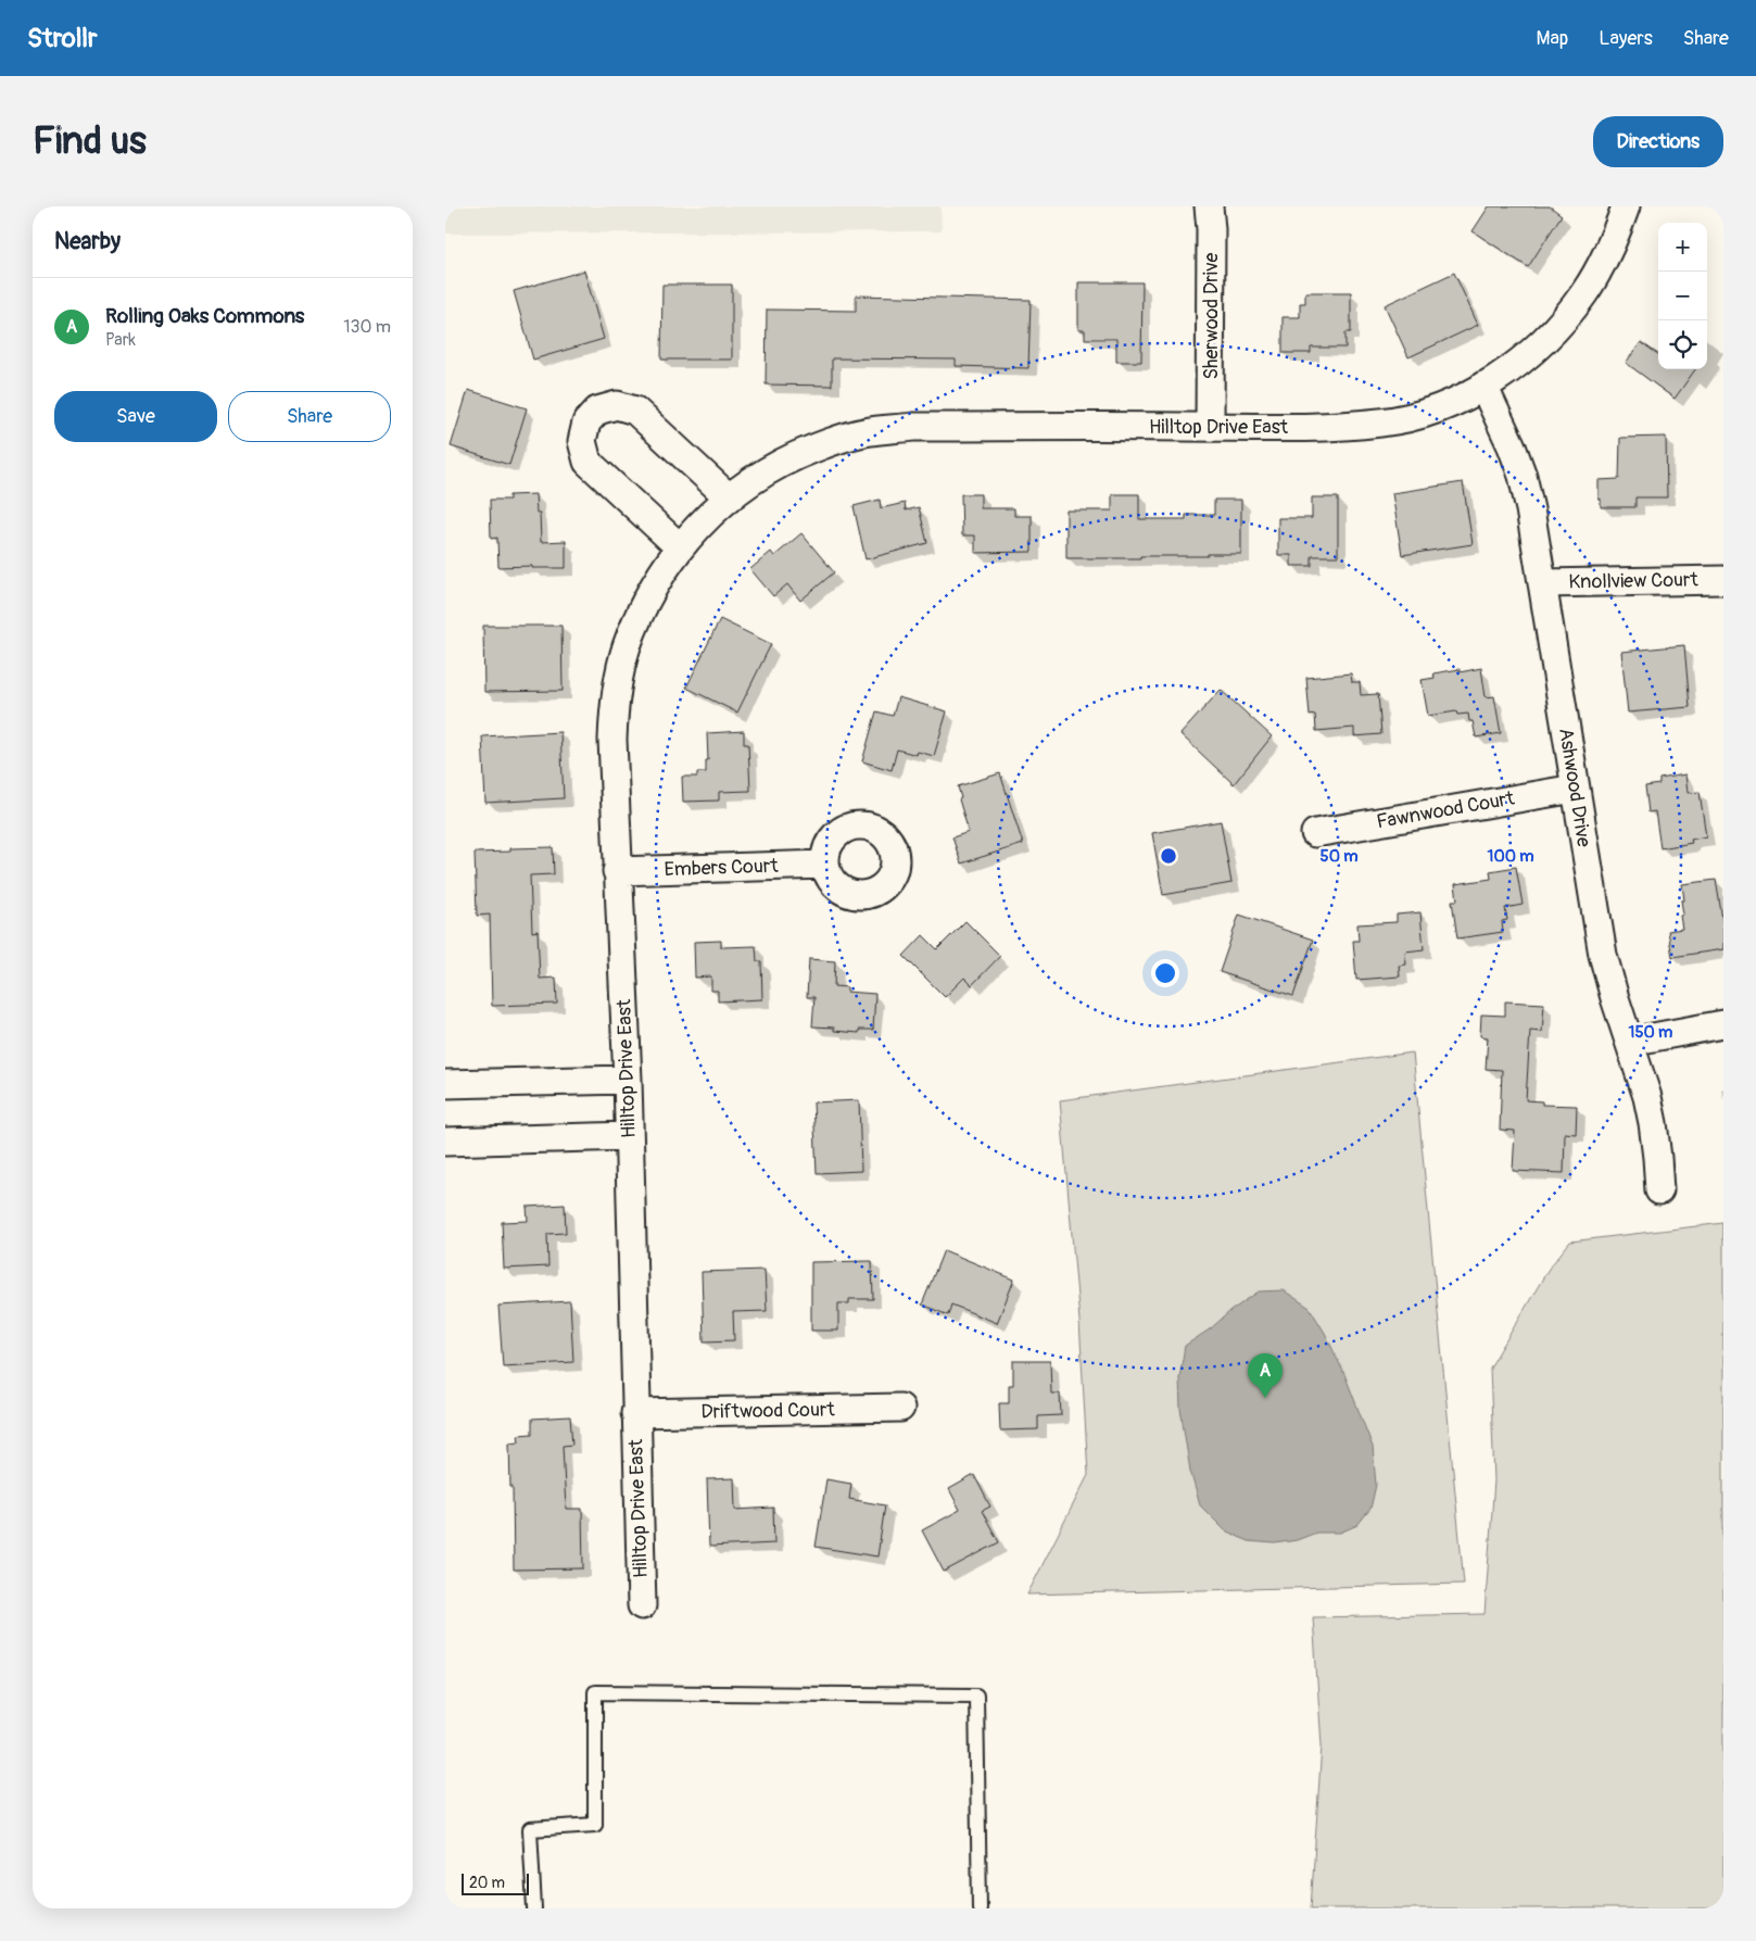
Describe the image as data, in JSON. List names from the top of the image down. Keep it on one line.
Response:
{"streets":{"street":["Sherwood Drive","Hilltop Drive East","Knollview Court","Ashwood Drive","Fawnwood Court","Embers Court","Driftwood Court"]},"crossings":[["Sherwood Drive","Hilltop Drive East"],["Hilltop Drive East","Ashwood Drive"],["Hilltop Drive East","Embers Court"],["Hilltop Drive East","Driftwood Court"],["Knollview Court","Ashwood Drive"],["Ashwood Drive","Fawnwood Court"]],"scale_bar":"20 m","page":{"header":"Strollr","nav":["Map","Layers","Share"],"buttons":["Directions",["Save","Share"]],"title":"Find us","heading":"Nearby","map_buttons":["+","−"],"list":[{"mark":"A","name":"Rolling Oaks Commons","note":"Park","value":"130 m"}],"pins":"A","scale":"20 m"},"rings":["50 m","100 m","150 m"]}
